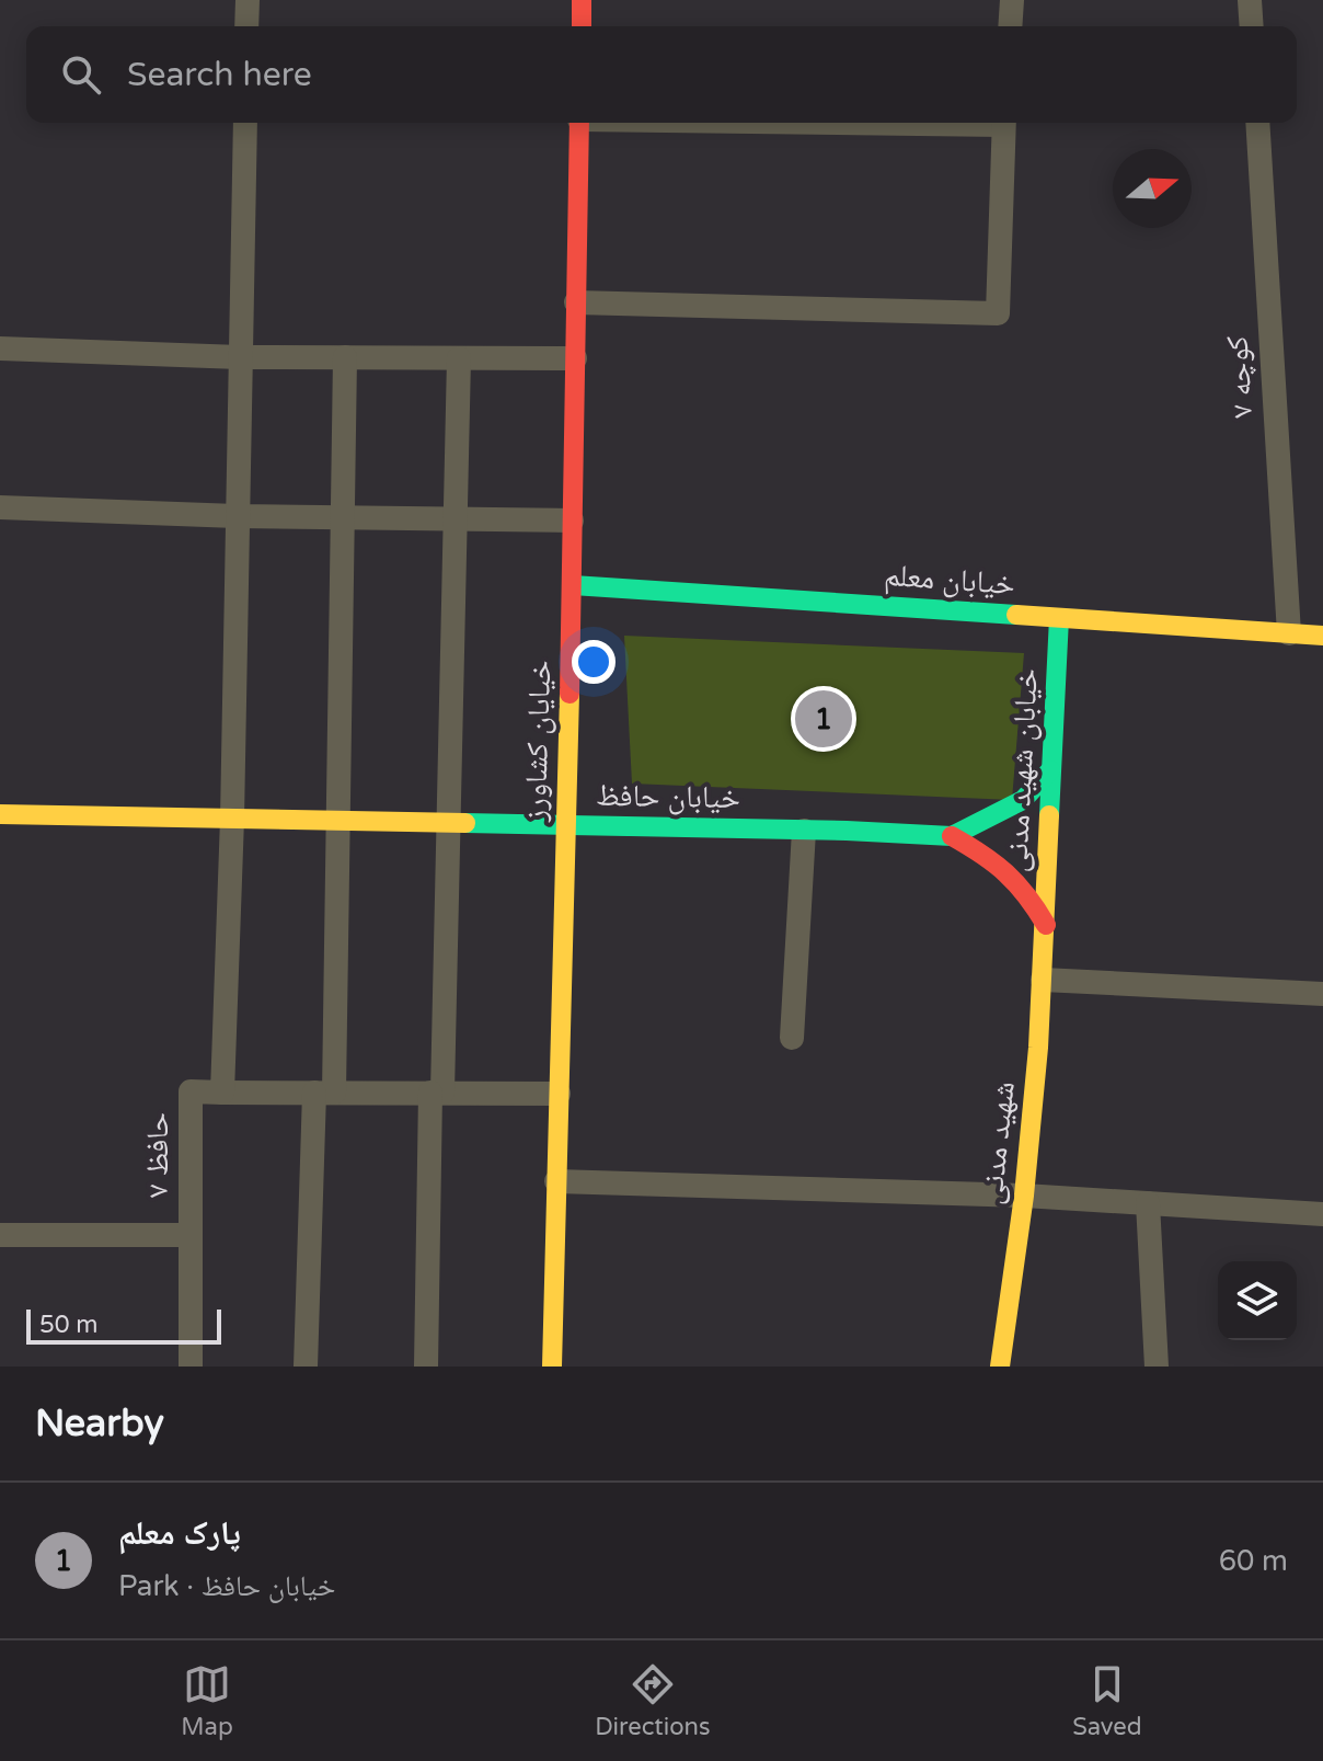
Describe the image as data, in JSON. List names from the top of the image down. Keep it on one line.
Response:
{"streets":{"street":["کوچه ۷","خیابان معلم","خیایان کشاورز","خیابان شهید مدنی","خیابان حافظ","شهید مدنی","حافظ ۷"]},"crossings":[["کوچه ۷","خیابان معلم"],["خیابان معلم","خیایان کشاورز"],["خیابان معلم","خیابان شهید مدنی"],["خیایان کشاورز","خیابان حافظ"],["خیابان شهید مدنی","خیابان حافظ"],["خیابان شهید مدنی","شهید مدنی"]],"scale_bar":"50 m","north":"right","page":{"search":"Search here","pins":"1","scale":"50 m","heading":"Nearby","list":[{"mark":"1","name":"پارک معلم","note":"Park · خیابان حافظ","value":"60 m"}],"nav":["Map","Directions","Saved"]}}
